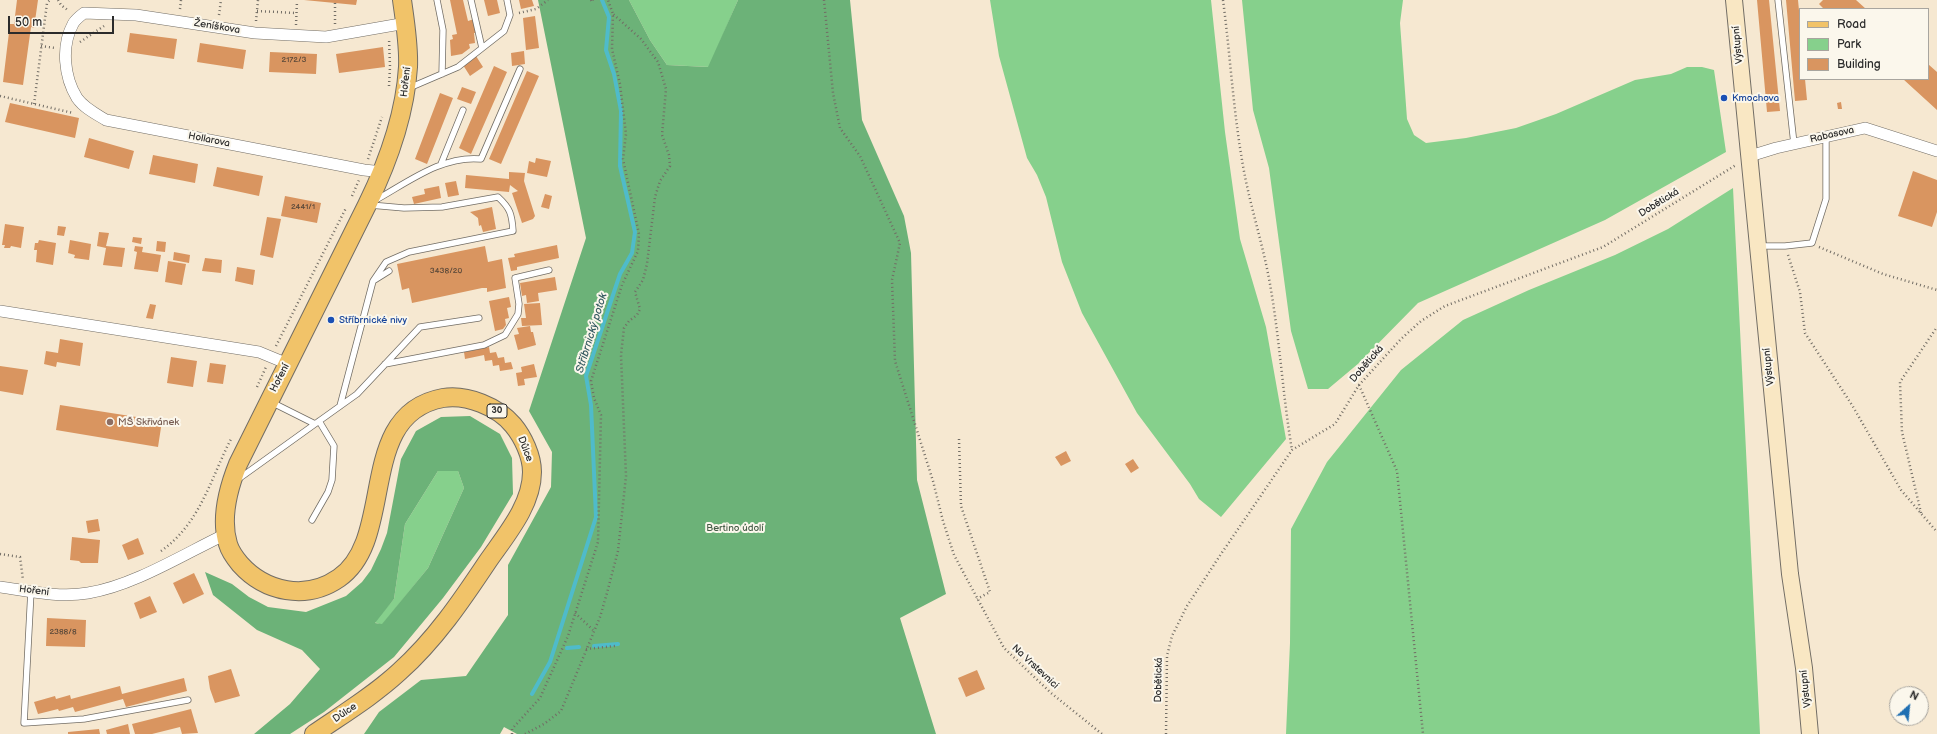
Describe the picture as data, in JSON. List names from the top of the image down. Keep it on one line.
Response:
{"streets":{"main road":["Hoření","30","Důlce"],"street":["Ženíškova","Výstupní","Rabasova","Hollarova"],"path":["Dobětická","Na Vrstevnici"]},"crossings":[["Ženíškova","Hoření"],["Ženíškova","Hollarova"],["Výstupní","Rabasova"],["Výstupní","Dobětická"],["Hoření","Hollarova"],["Hoření","Důlce"],["Rabasova","Dobětická"]],"water":["Stříbrnický potok"],"parks":["Bertino údolí"],"places":["Kmochova","Stříbrnické nivy","MŠ Skřivánek"],"house_numbers":["2172/3","2441/1","3438/20","2388/8"],"legend":["Road","Park","Building"],"scale_bar":"50 m","north":"top right"}
